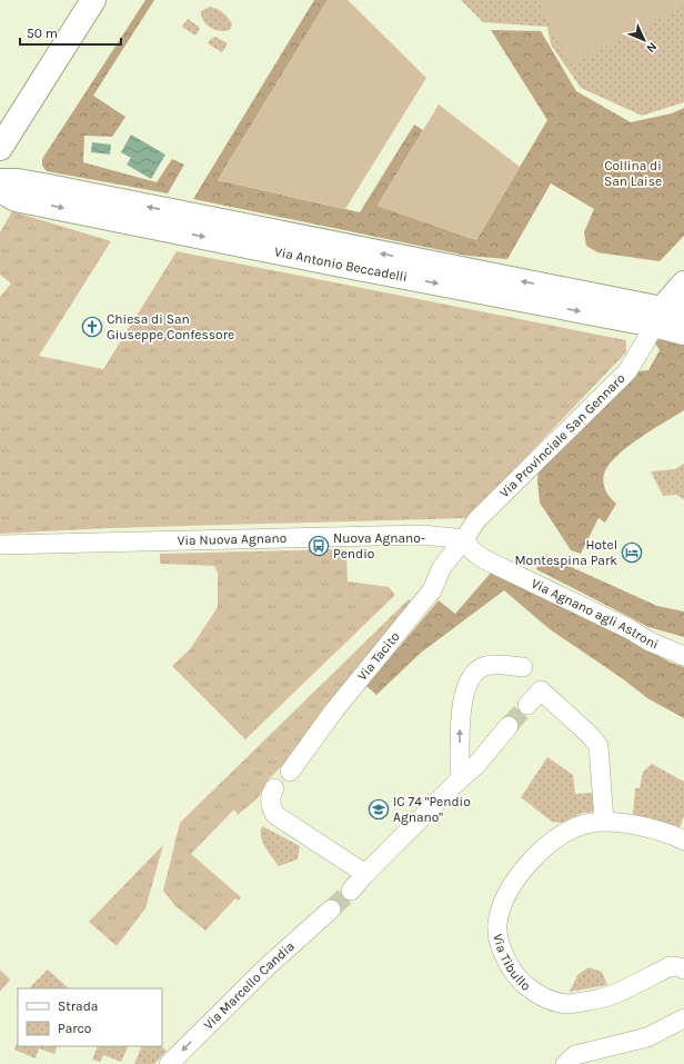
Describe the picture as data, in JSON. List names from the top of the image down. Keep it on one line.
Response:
{"streets":{"main road":["Via Antonio Beccadelli","Via Provinciale San Gennaro"],"street":["Via Nuova Agnano","Via Agnano agli Astroni","Via Tacito","Via Tibullo","Via Marcello Candia"]},"crossings":[["Via Antonio Beccadelli","Via Provinciale San Gennaro"],["Via Provinciale San Gennaro","Via Nuova Agnano"],["Via Provinciale San Gennaro","Via Agnano agli Astroni"],["Via Provinciale San Gennaro","Via Tacito"],["Via Nuova Agnano","Via Agnano agli Astroni"],["Via Nuova Agnano","Via Tacito"],["Via Agnano agli Astroni","Via Tacito"]],"one_way":["Via Marcello Candia"],"parks":["Collina di San Laise"],"places":{"church":["Chiesa di San Giuseppe Confessore"],"bus stop":["Nuova Agnano- Pendio"],"hotel":["Hotel Montespina Park"],"school or university":["IC 74 \"Pendio Agnano\""]},"legend":["Strada","Parco"],"scale_bar":"50 m","north":"bottom right"}
